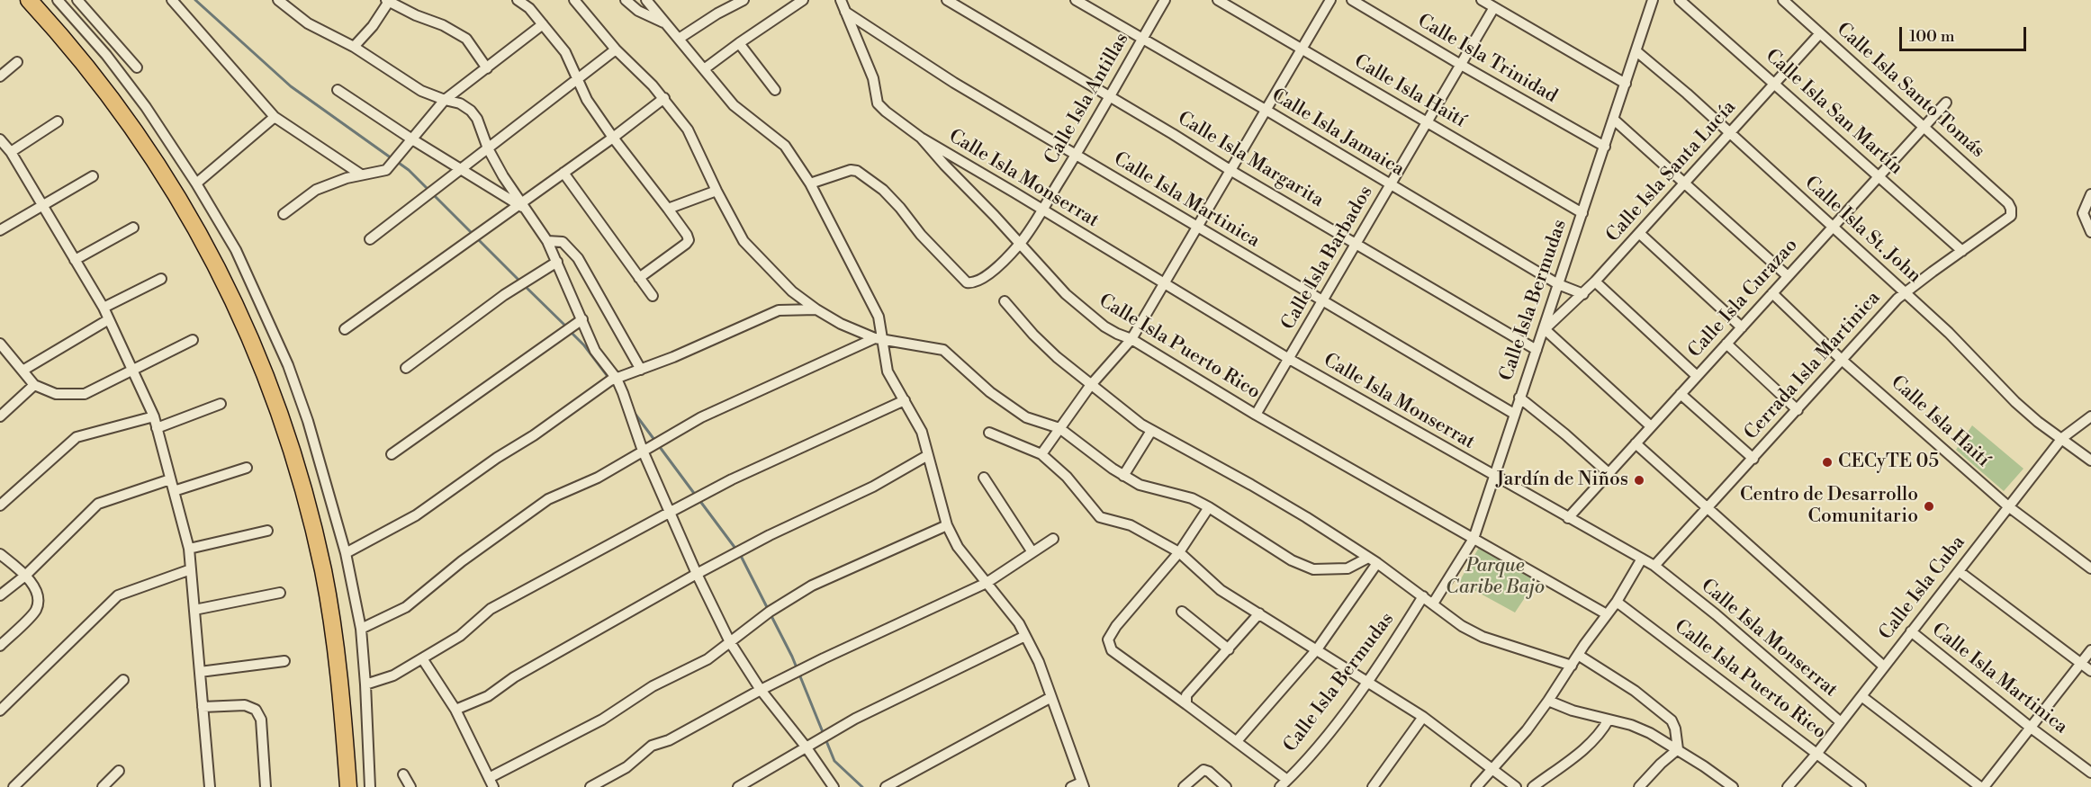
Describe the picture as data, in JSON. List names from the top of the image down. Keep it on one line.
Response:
{"streets":{"street":["Calle Isla Trinidad","Calle Isla Santo Tomás","Calle Isla Haití","Calle Isla Antillas","Calle Isla San Martín","Calle Isla Jamaica","Calle Isla Margarita","Calle Isla Santa Lucía","Calle Isla Monserrat","Calle Isla Martinica","Calle Isla St. John","Calle Isla Barbados","Calle Isla Curazao","Calle Isla Bermudas","Calle Isla Puerto Rico","Cerrada Isla Martinica","Calle Isla Cuba"]},"crossings":[["Calle Isla Trinidad","Calle Isla Barbados"],["Calle Isla Trinidad","Calle Isla Bermudas"],["Calle Isla Santo Tomás","Calle Isla Santa Lucía"],["Calle Isla Santo Tomás","Calle Isla Curazao"],["Calle Isla Santo Tomás","Cerrada Isla Martinica"],["Calle Isla Haití","Calle Isla Barbados"],["Calle Isla Haití","Calle Isla Curazao"],["Calle Isla Haití","Calle Isla Bermudas"],["Calle Isla Haití","Cerrada Isla Martinica"],["Calle Isla Haití","Calle Isla Cuba"],["Calle Isla Antillas","Calle Isla Jamaica"],["Calle Isla Antillas","Calle Isla Margarita"],["Calle Isla Antillas","Calle Isla Monserrat"],["Calle Isla Antillas","Calle Isla Martinica"],["Calle Isla Antillas","Calle Isla Puerto Rico"],["Calle Isla San Martín","Calle Isla Santa Lucía"],["Calle Isla San Martín","Calle Isla Curazao"],["Calle Isla San Martín","Cerrada Isla Martinica"],["Calle Isla Jamaica","Calle Isla Santa Lucía"],["Calle Isla Jamaica","Calle Isla Barbados"],["Calle Isla Jamaica","Calle Isla Bermudas"],["Calle Isla Margarita","Calle Isla Barbados"],["Calle Isla Margarita","Calle Isla Bermudas"],["Calle Isla Santa Lucía","Calle Isla St. John"],["Calle Isla Santa Lucía","Calle Isla Bermudas"],["Calle Isla Monserrat","Calle Isla Barbados"],["Calle Isla Monserrat","Calle Isla Curazao"],["Calle Isla Monserrat","Calle Isla Bermudas"],["Calle Isla Monserrat","Calle Isla Puerto Rico"],["Calle Isla Monserrat","Cerrada Isla Martinica"],["Calle Isla Monserrat","Calle Isla Cuba"],["Calle Isla Martinica","Calle Isla Barbados"],["Calle Isla Martinica","Calle Isla Bermudas"],["Calle Isla Martinica","Calle Isla Puerto Rico"],["Calle Isla Martinica","Calle Isla Cuba"],["Calle Isla St. John","Calle Isla Curazao"],["Calle Isla St. John","Calle Isla Bermudas"],["Calle Isla St. John","Cerrada Isla Martinica"],["Calle Isla St. John","Calle Isla Cuba"],["Calle Isla Barbados","Calle Isla Puerto Rico"],["Calle Isla Bermudas","Calle Isla Puerto Rico"],["Calle Isla Puerto Rico","Calle Isla Cuba"]],"parks":["Parque Caribe Bajo"],"places":["CECyTE 05","Jardín de Niños","Centro de Desarrollo Comunitario"],"scale_bar":"100 m"}
